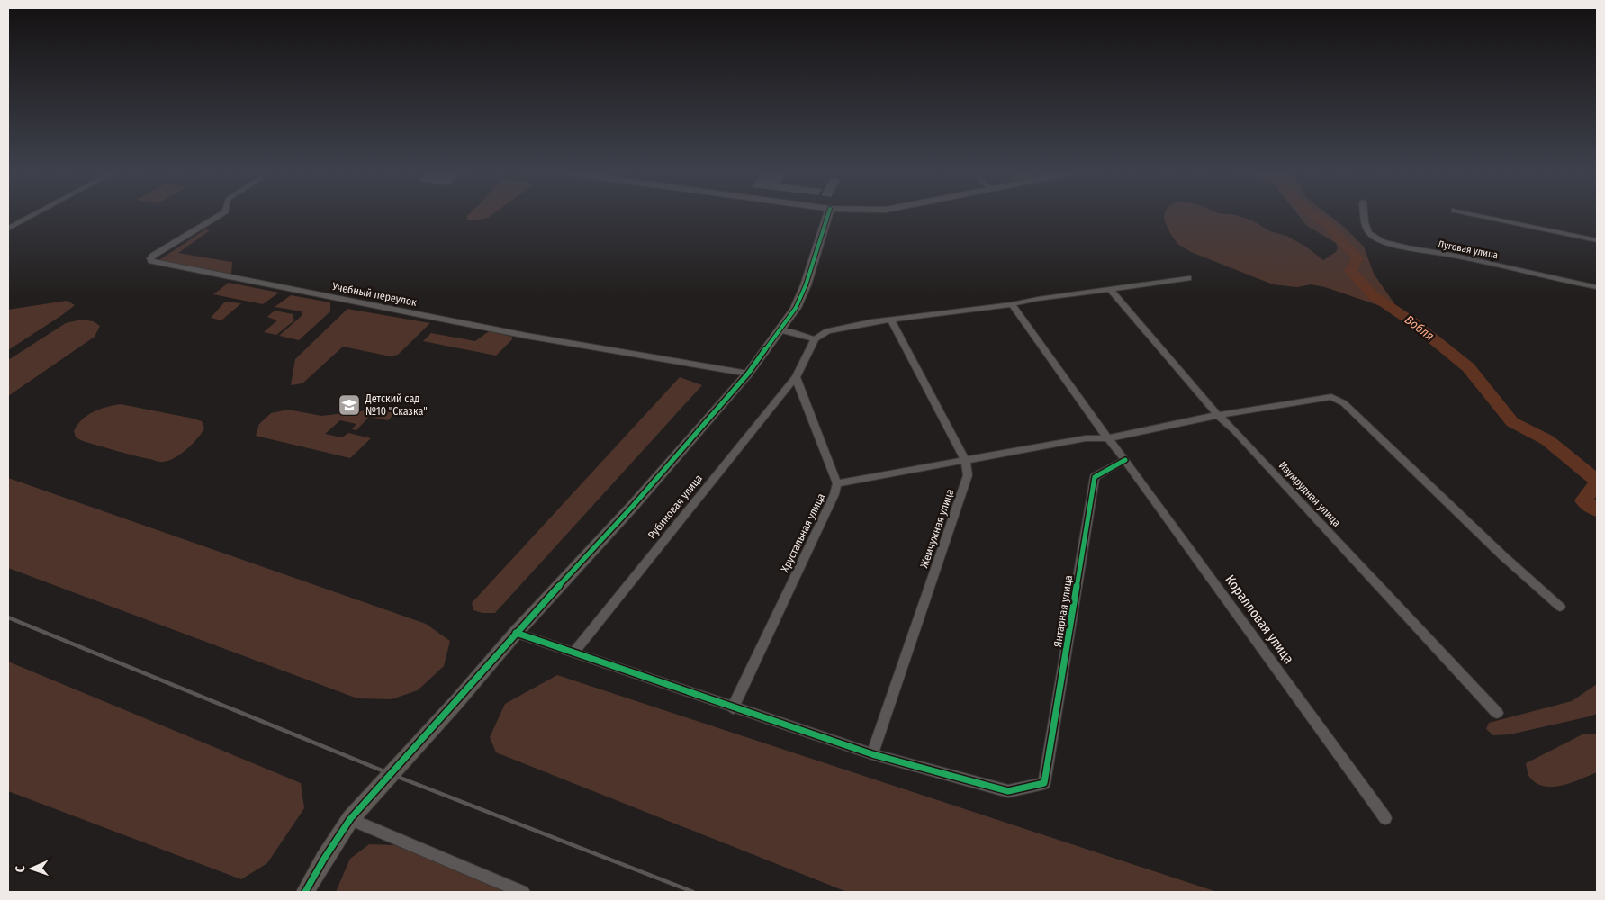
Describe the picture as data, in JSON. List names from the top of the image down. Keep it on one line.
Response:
{"streets":{"street":["Луговая улица","Учебный переулок","Изумрудная улица","Рубиновая улица","Жемчужная улица","Хрустальная улица","Янтарная улица","Коралловая улица"]},"crossings":[["Рубиновая улица","Хрустальная улица"],["Жемчужная улица","Янтарная улица"],["Янтарная улица","Коралловая улица"]],"water":["Вобля"],"places":{"school or university":["Детский сад №10 \"Сказка\""]},"north":"left"}
